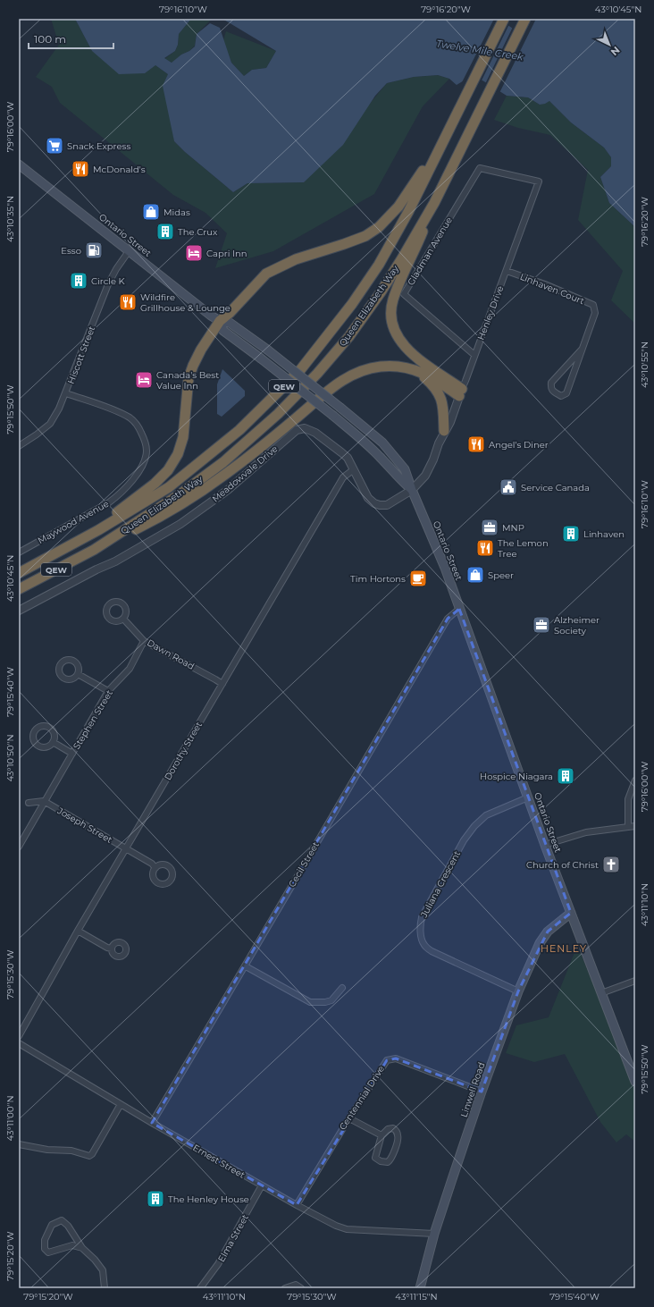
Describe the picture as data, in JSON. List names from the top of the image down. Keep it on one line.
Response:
{"streets":{"highway":["Queen Elizabeth Way","QEW"],"main road":["Ontario Street","Linwell Road"],"street":["Gladman Avenue","Linhaven Court","Henley Drive","Hiscott Street","Meadowvale Drive","Maywood Avenue","Dawn Road","Stephen Street","Dorothy Street","Joseph Street","Cecil Street","Juliana Crescent","Centennial Drive","Ernest Street","Elma Street"]},"crossings":[["Ontario Street","Henley Drive"],["Ontario Street","Hiscott Street"],["Ontario Street","Meadowvale Drive"],["Ontario Street","Cecil Street"],["Ontario Street","Juliana Crescent"],["Ontario Street","Linwell Road"],["Gladman Avenue","Henley Drive"],["Linhaven Court","Henley Drive"],["Henley Drive","Meadowvale Drive"],["Hiscott Street","Maywood Avenue"],["Meadowvale Drive","Dorothy Street"],["Dawn Road","Stephen Street"],["Dawn Road","Dorothy Street"],["Stephen Street","Joseph Street"],["Dorothy Street","Joseph Street"],["Cecil Street","Ernest Street"],["Juliana Crescent","Linwell Road"],["Linwell Road","Centennial Drive"],["Linwell Road","Ernest Street"],["Centennial Drive","Ernest Street"],["Ernest Street","Elma Street"]],"districts":["HENLEY"],"water":["Twelve Mile Creek"],"places":{"supermarket":["Snack Express"],"restaurant":["McDonald's","Wildfire Grillhouse & Lounge","Angel's Diner","The Lemon Tree"],"shop":["Midas","Speer"],"building":["The Crux","Circle K","Linhaven","Hospice Niagara","The Henley House"],"fuel station":["Esso"],"hotel":["Capri Inn","Canada's Best Value Inn"],"public building":["Service Canada"],"office":["MNP","Alzheimer Society"],"cafe":["Tim Hortons"],"church":["Church of Christ"]},"scale_bar":"100 m","north":"bottom right","coordinates":["79°16'10\"W","79°16'20\"W","43°10'45\"N","79°16'00\"W","43°10'35\"N","43°10'55\"N","79°15'50\"W","79°15'40\"W","43°10'50\"N","43°11'10\"N","79°15'30\"W","43°11'00\"N","79°15'20\"W","43°11'15\"N"]}
